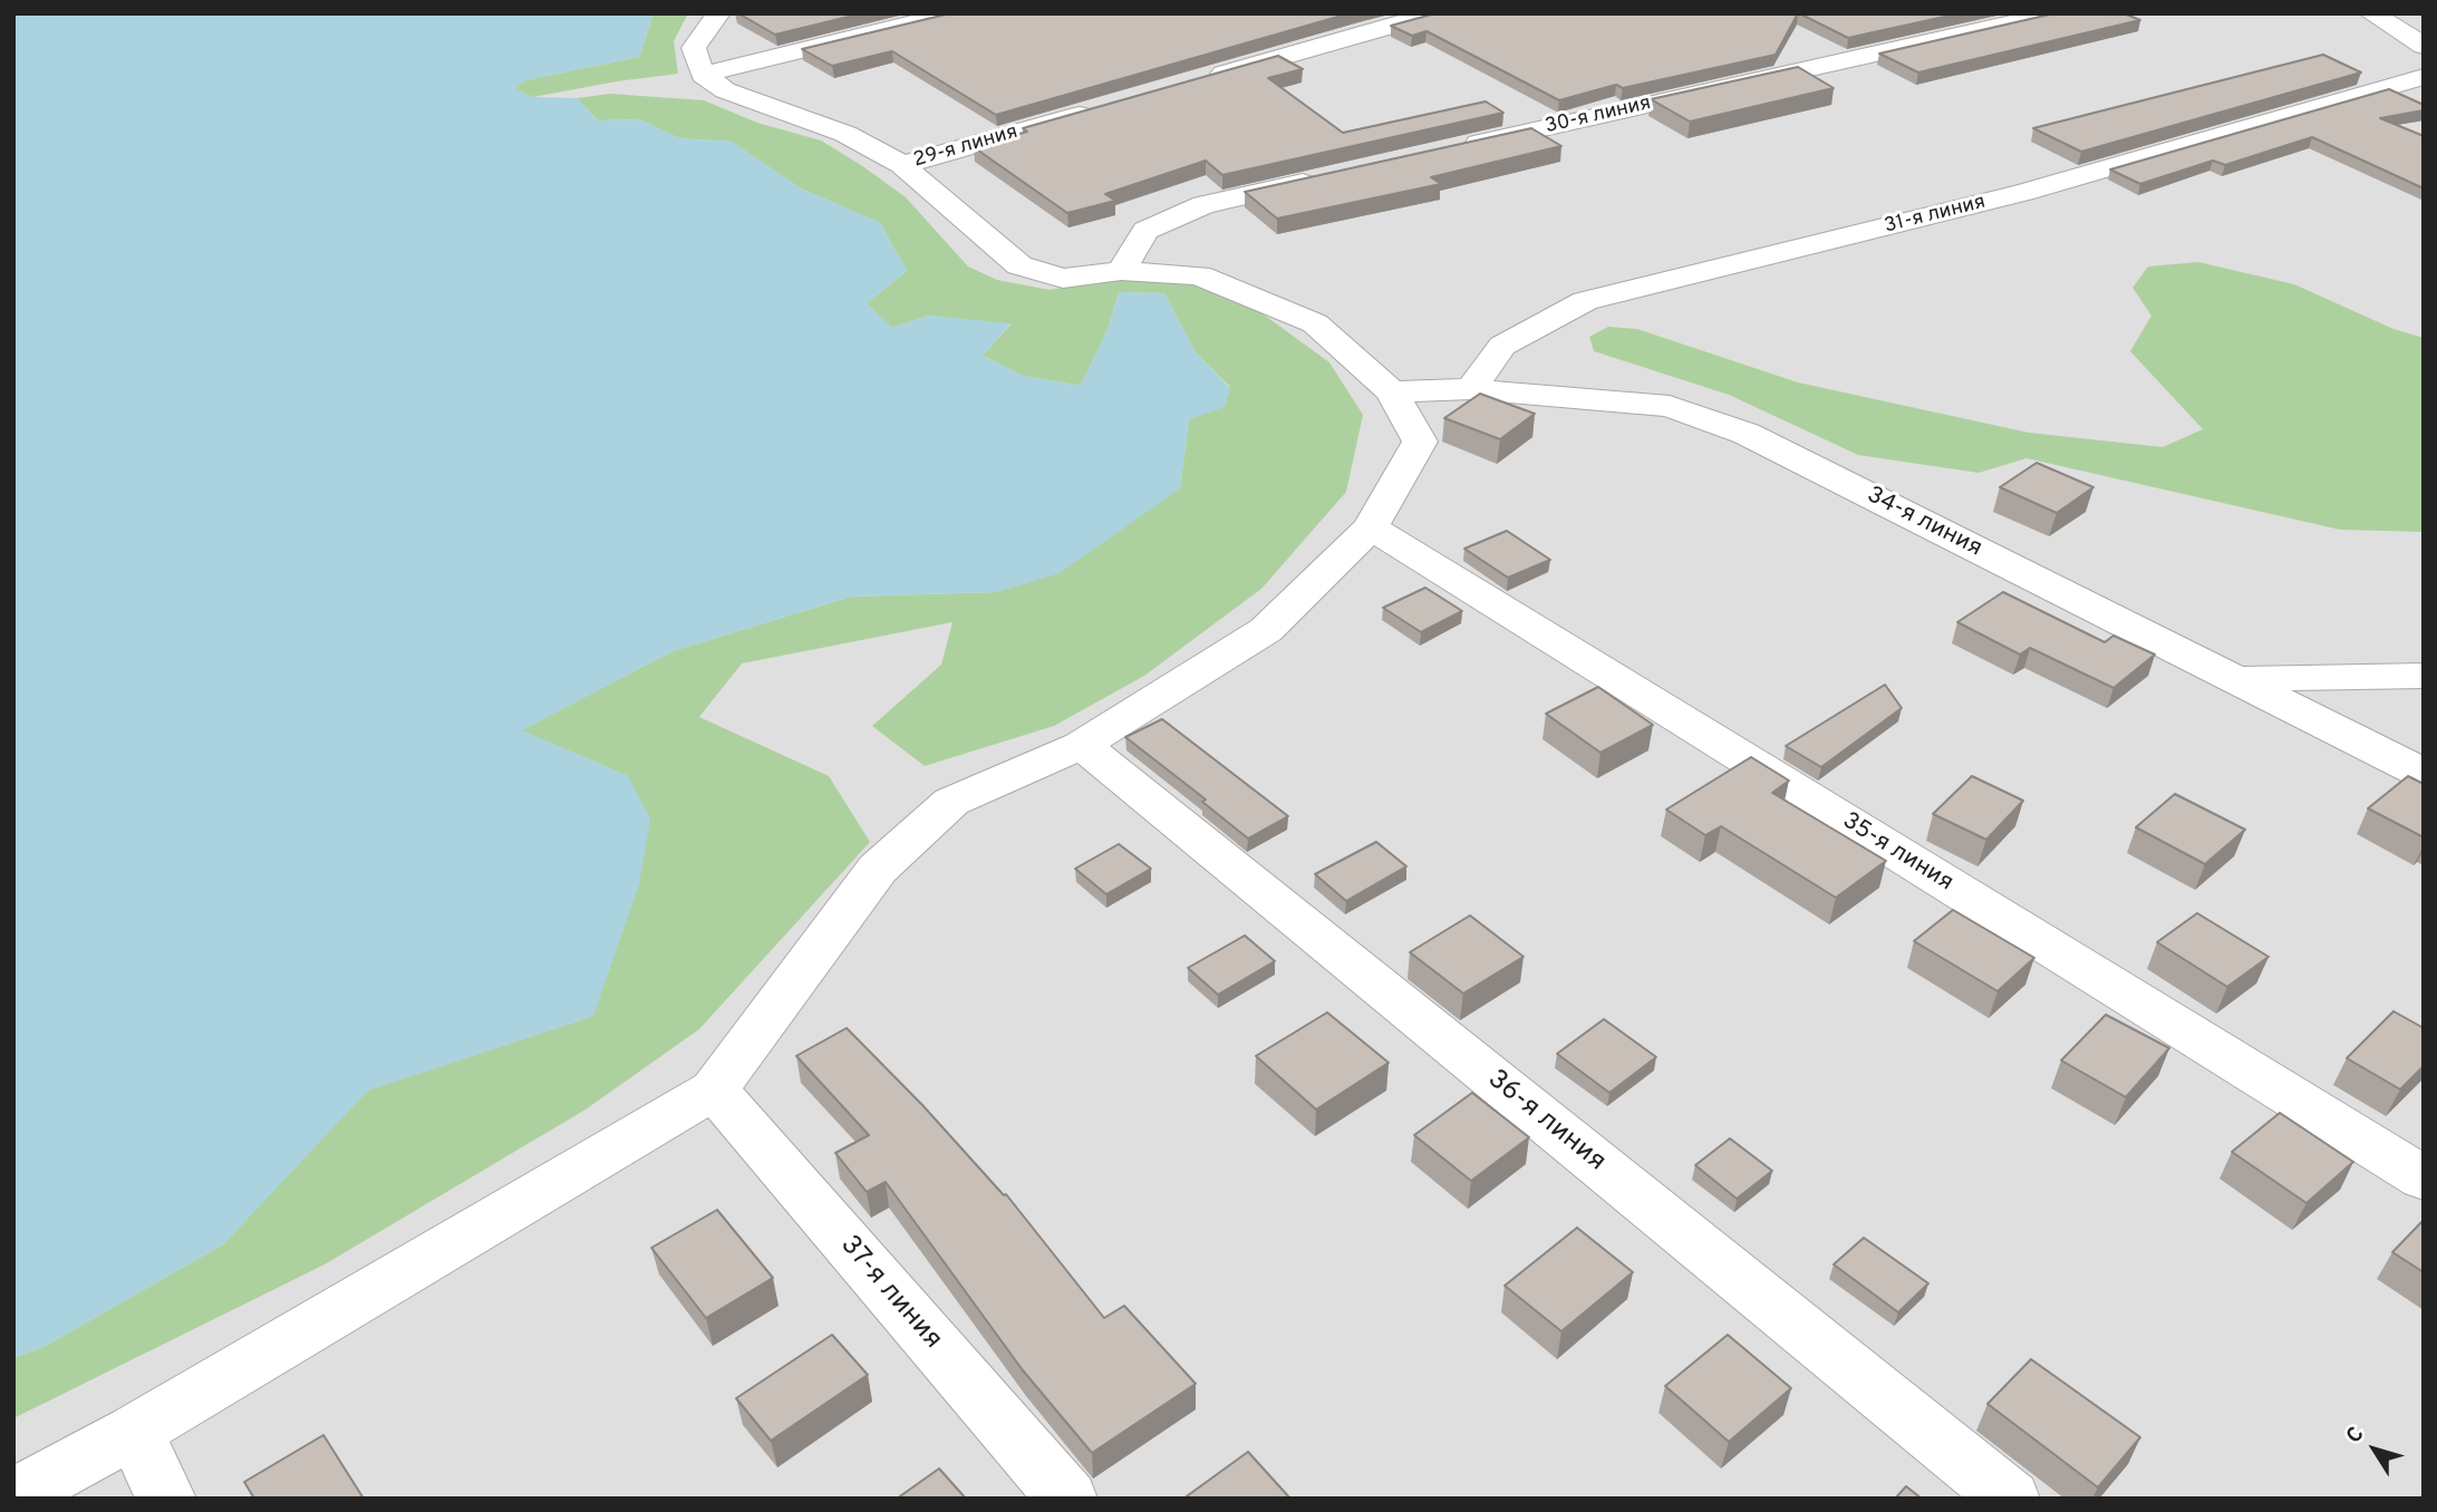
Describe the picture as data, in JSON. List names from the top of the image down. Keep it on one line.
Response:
{"streets":{"street":["30-я линия","29-я линия","31-я линия","34-я линия","35-я линия","36-я линия","37-я линия"]},"crossings":[["31-я линия","34-я линия"]],"north":"top left"}
